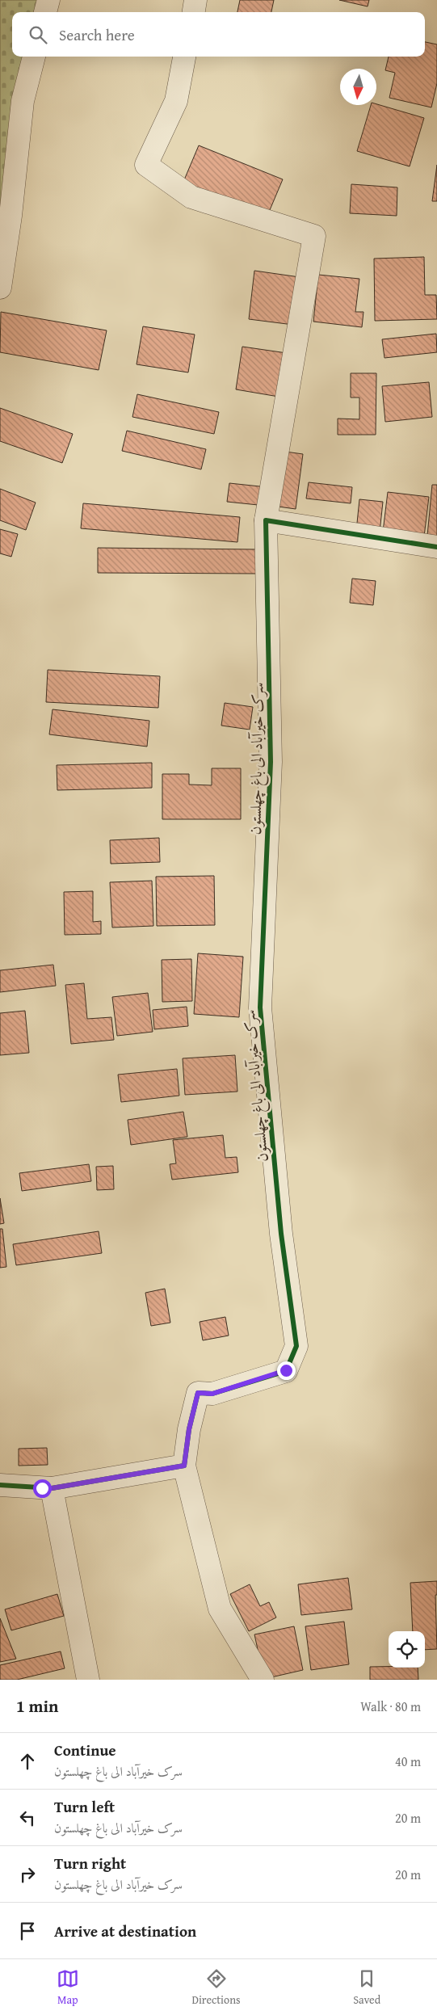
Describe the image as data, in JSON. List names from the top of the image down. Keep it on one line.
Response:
{"streets":{"street":["سرک خیرآباد الی باغ چهلستون"]},"north":"bottom","page":{"search":"Search here","heading":["1 min","Walk · 80 m"],"list":[["Continue","سرک خیرآباد الی باغ چهلستون","40 m"],["Turn left","سرک خیرآباد الی باغ چهلستون","20 m"],["Turn right","سرک خیرآباد الی باغ چهلستون","20 m"],"Arrive at destination"],"nav":["Map","Directions","Saved"]}}
